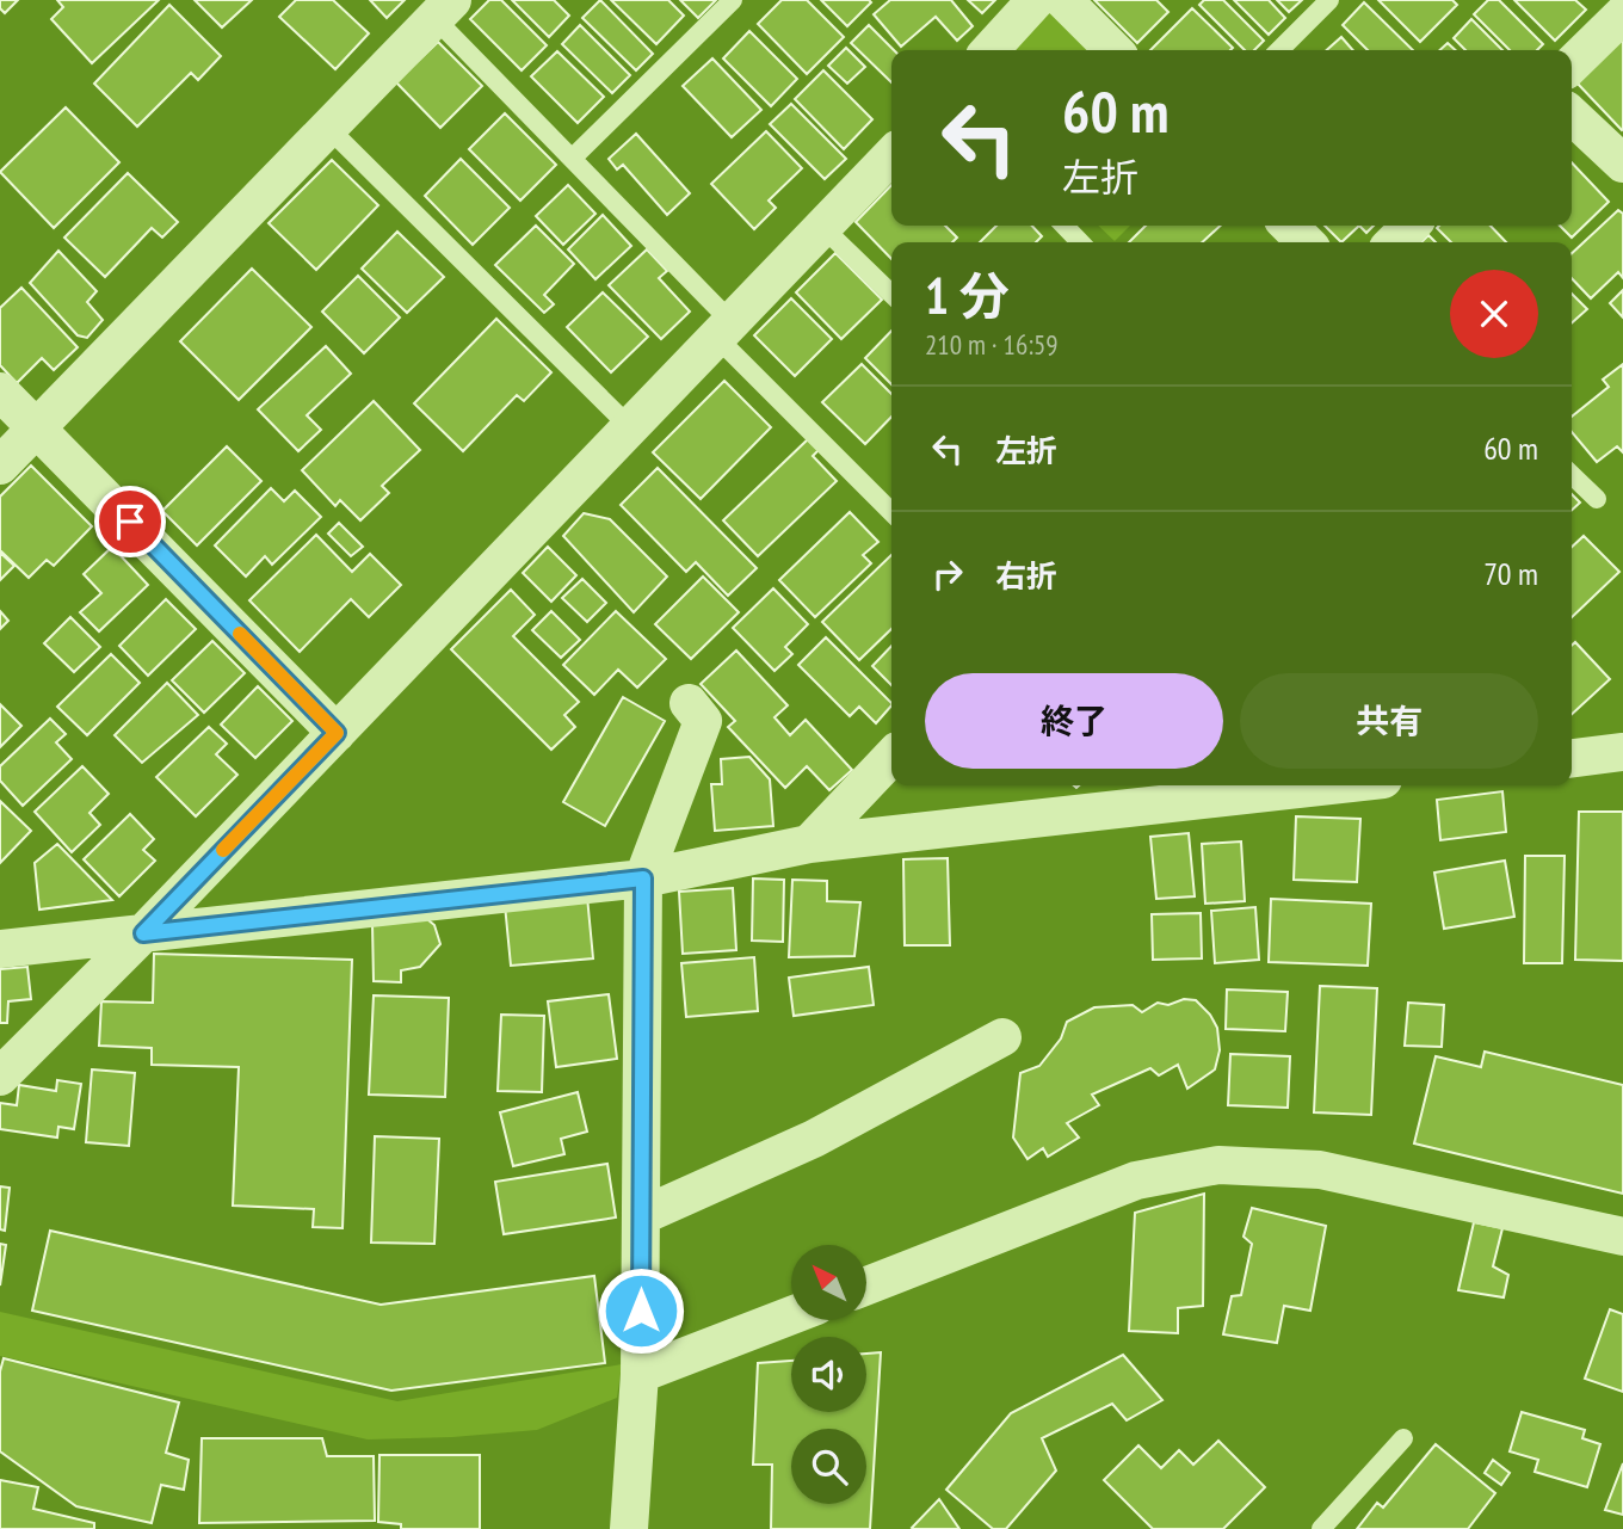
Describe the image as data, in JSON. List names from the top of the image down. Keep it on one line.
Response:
{"north":"top left","page":{"turn":["60 m","左折"],"heading":["1 分","210 m · 16:59"],"list":[{"name":"左折","value":"60 m"},{"name":"右折","value":"70 m"}],"buttons":["終了","共有"]}}
